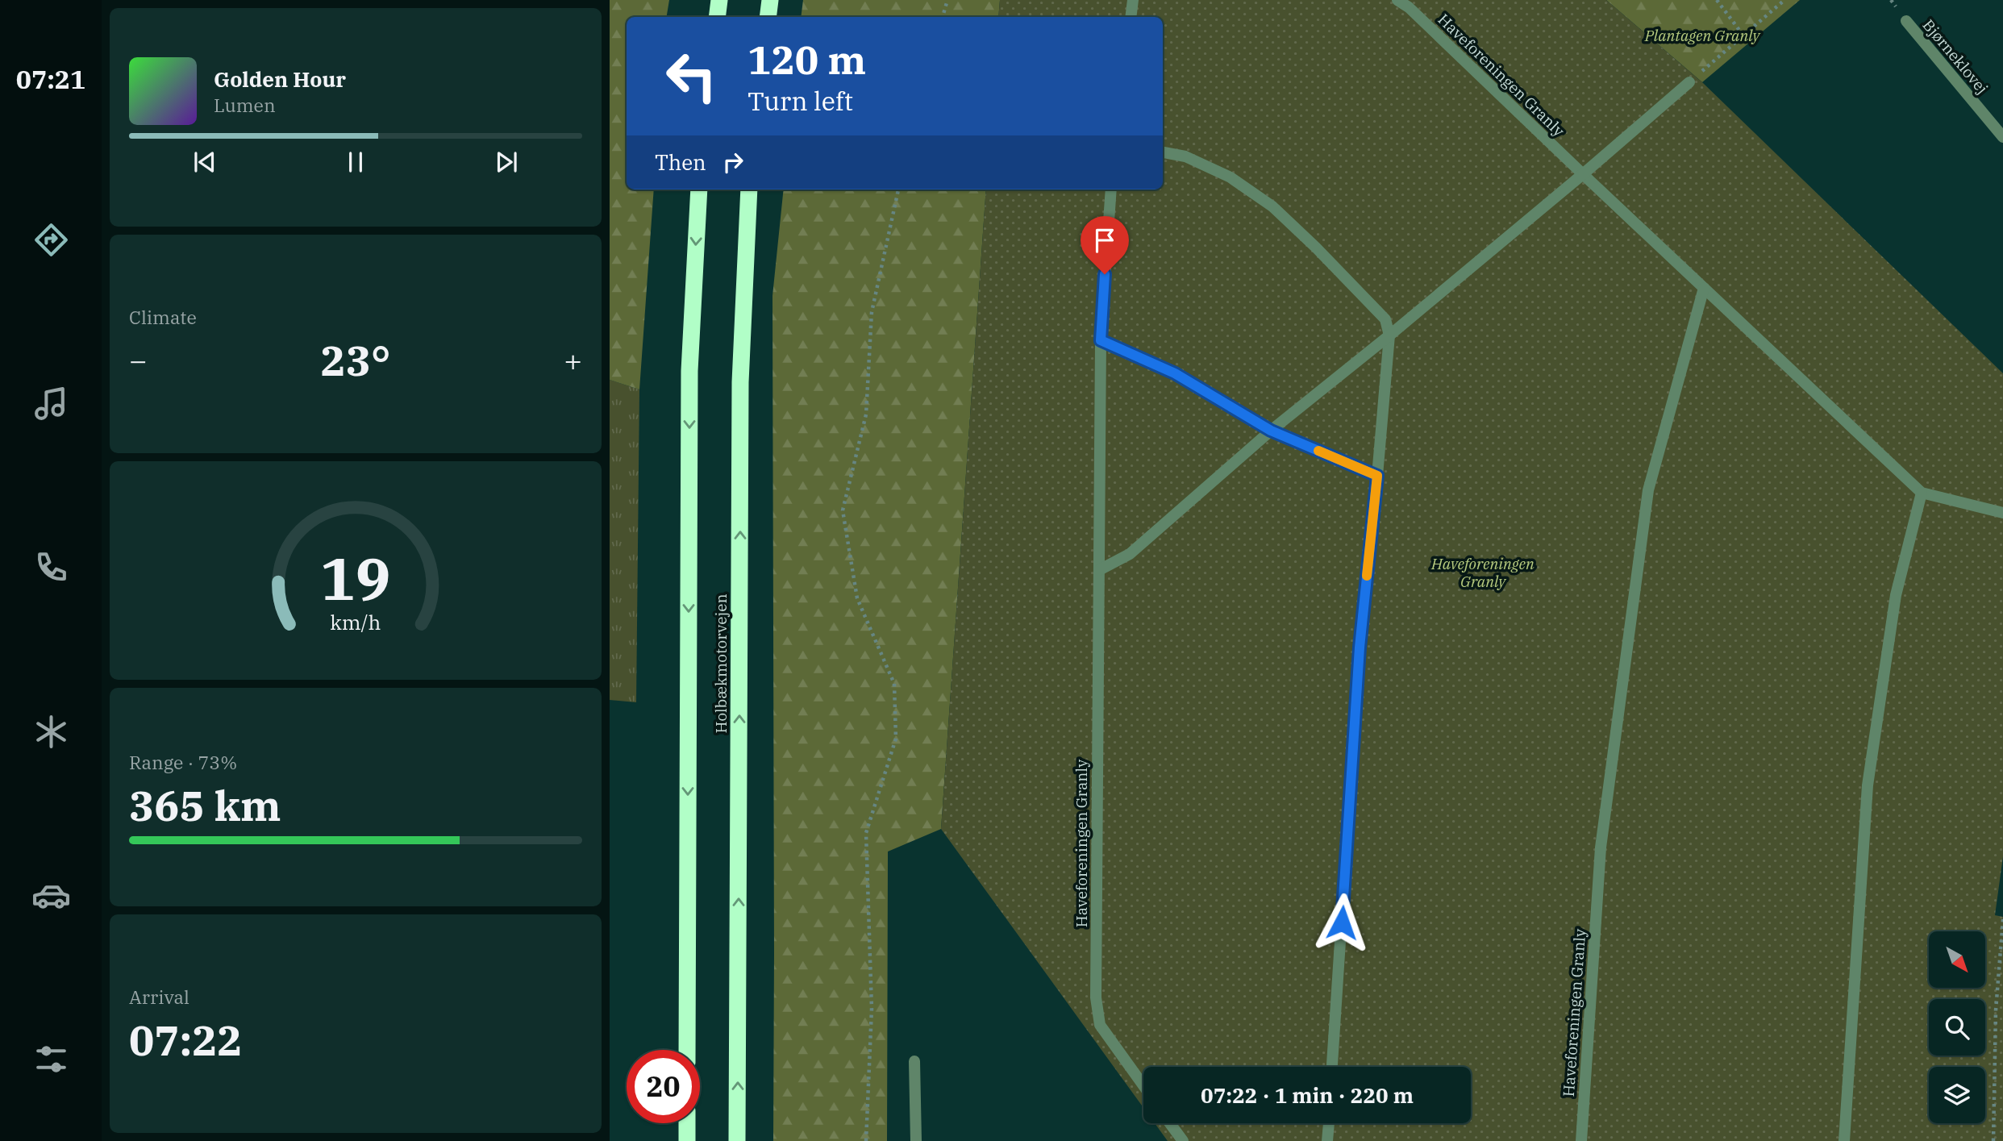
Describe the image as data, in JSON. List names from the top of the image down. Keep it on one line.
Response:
{"streets":{"highway":["Holbækmotorvejen"],"street":["Bjørneklovej","Haveforeningen Granly"]},"parks":["Plantagen Granly","Haveforeningen Granly"],"north":"bottom right","page":{"tabs":"07:21","turn":["120 m","Turn left"],"song":["Golden Hour","Lumen"],"then":"Then","tile":["Climate",["Range · 73%","365 km"],["Arrival","07:22"]],"heat":["−","23°","+"],"limit":"20","trip":"07:22 · 1 min · 220 m","gauge":["19","km/h"]}}
